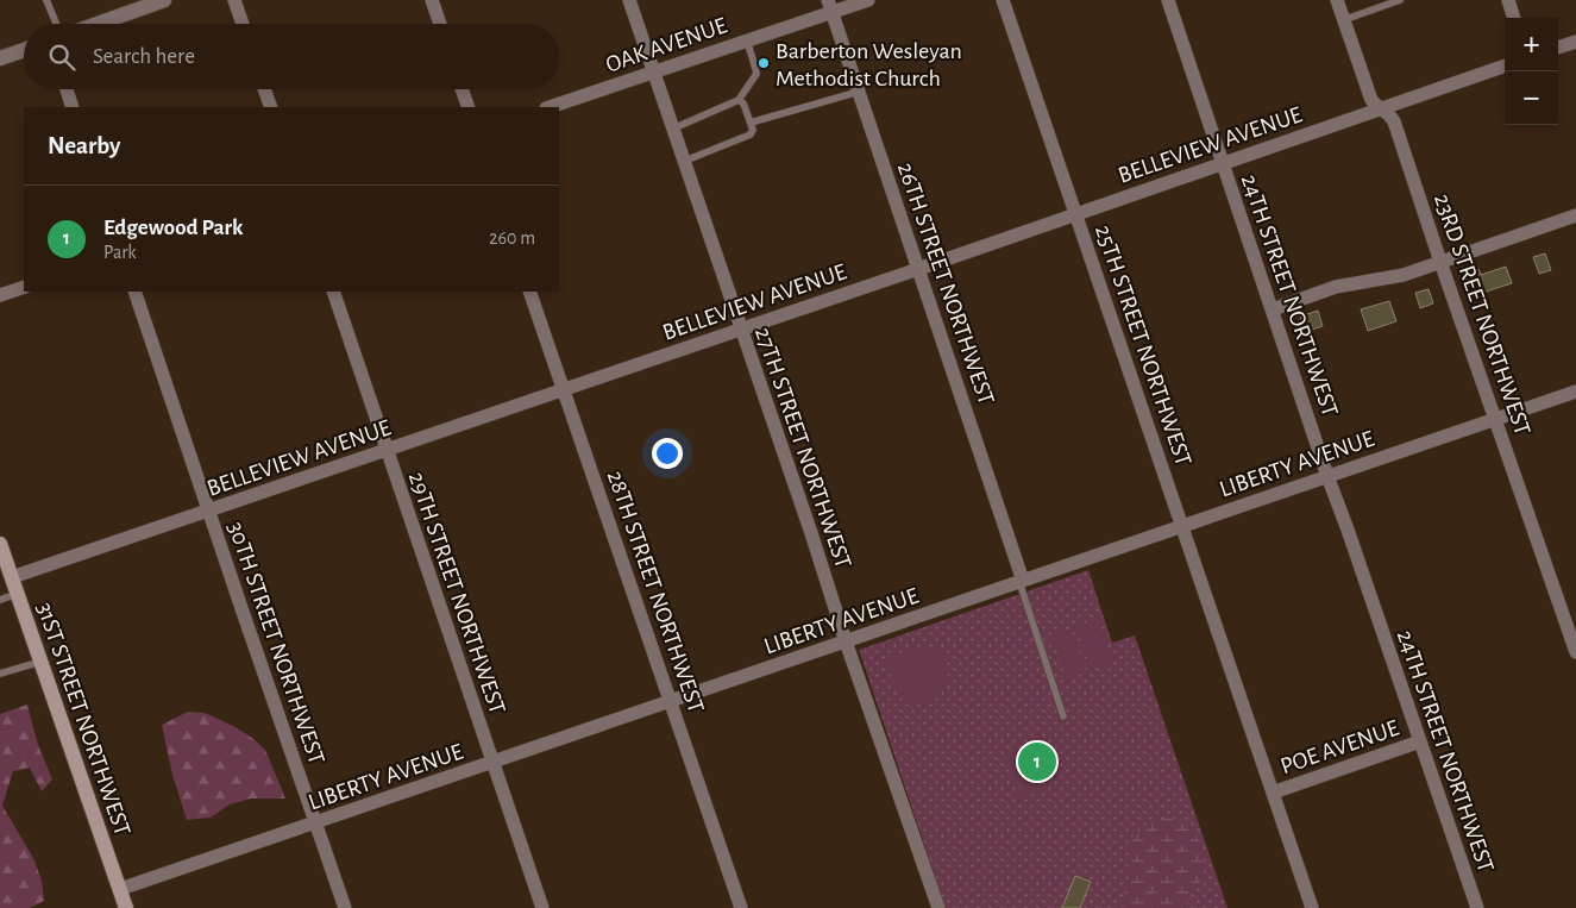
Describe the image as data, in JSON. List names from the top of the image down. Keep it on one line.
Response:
{"streets":{"main road":["31ST STREET NORTHWEST"],"street":["OAK AVENUE","BELLEVIEW AVENUE","26TH STREET NORTHWEST","24TH STREET NORTHWEST","23RD STREET NORTHWEST","25TH STREET NORTHWEST","27TH STREET NORTHWEST","LIBERTY AVENUE","28TH STREET NORTHWEST","29TH STREET NORTHWEST","30TH STREET NORTHWEST","POE AVENUE"]},"crossings":[["OAK AVENUE","26TH STREET NORTHWEST"],["OAK AVENUE","27TH STREET NORTHWEST"],["BELLEVIEW AVENUE","26TH STREET NORTHWEST"],["BELLEVIEW AVENUE","24TH STREET NORTHWEST"],["BELLEVIEW AVENUE","23RD STREET NORTHWEST"],["BELLEVIEW AVENUE","25TH STREET NORTHWEST"],["BELLEVIEW AVENUE","27TH STREET NORTHWEST"],["BELLEVIEW AVENUE","28TH STREET NORTHWEST"],["BELLEVIEW AVENUE","29TH STREET NORTHWEST"],["BELLEVIEW AVENUE","30TH STREET NORTHWEST"],["BELLEVIEW AVENUE","31ST STREET NORTHWEST"],["26TH STREET NORTHWEST","LIBERTY AVENUE"],["24TH STREET NORTHWEST","LIBERTY AVENUE"],["24TH STREET NORTHWEST","POE AVENUE"],["23RD STREET NORTHWEST","LIBERTY AVENUE"],["25TH STREET NORTHWEST","LIBERTY AVENUE"],["25TH STREET NORTHWEST","POE AVENUE"],["27TH STREET NORTHWEST","LIBERTY AVENUE"],["LIBERTY AVENUE","28TH STREET NORTHWEST"],["LIBERTY AVENUE","29TH STREET NORTHWEST"],["LIBERTY AVENUE","30TH STREET NORTHWEST"],["LIBERTY AVENUE","31ST STREET NORTHWEST"]],"places":["Barberton Wesleyan Methodist Church"],"page":{"map_buttons":["+","−"],"search":"Search here","heading":"Nearby","list":[{"mark":"1","name":"Edgewood Park","note":"Park","value":"260 m"}],"pins":"1"}}
